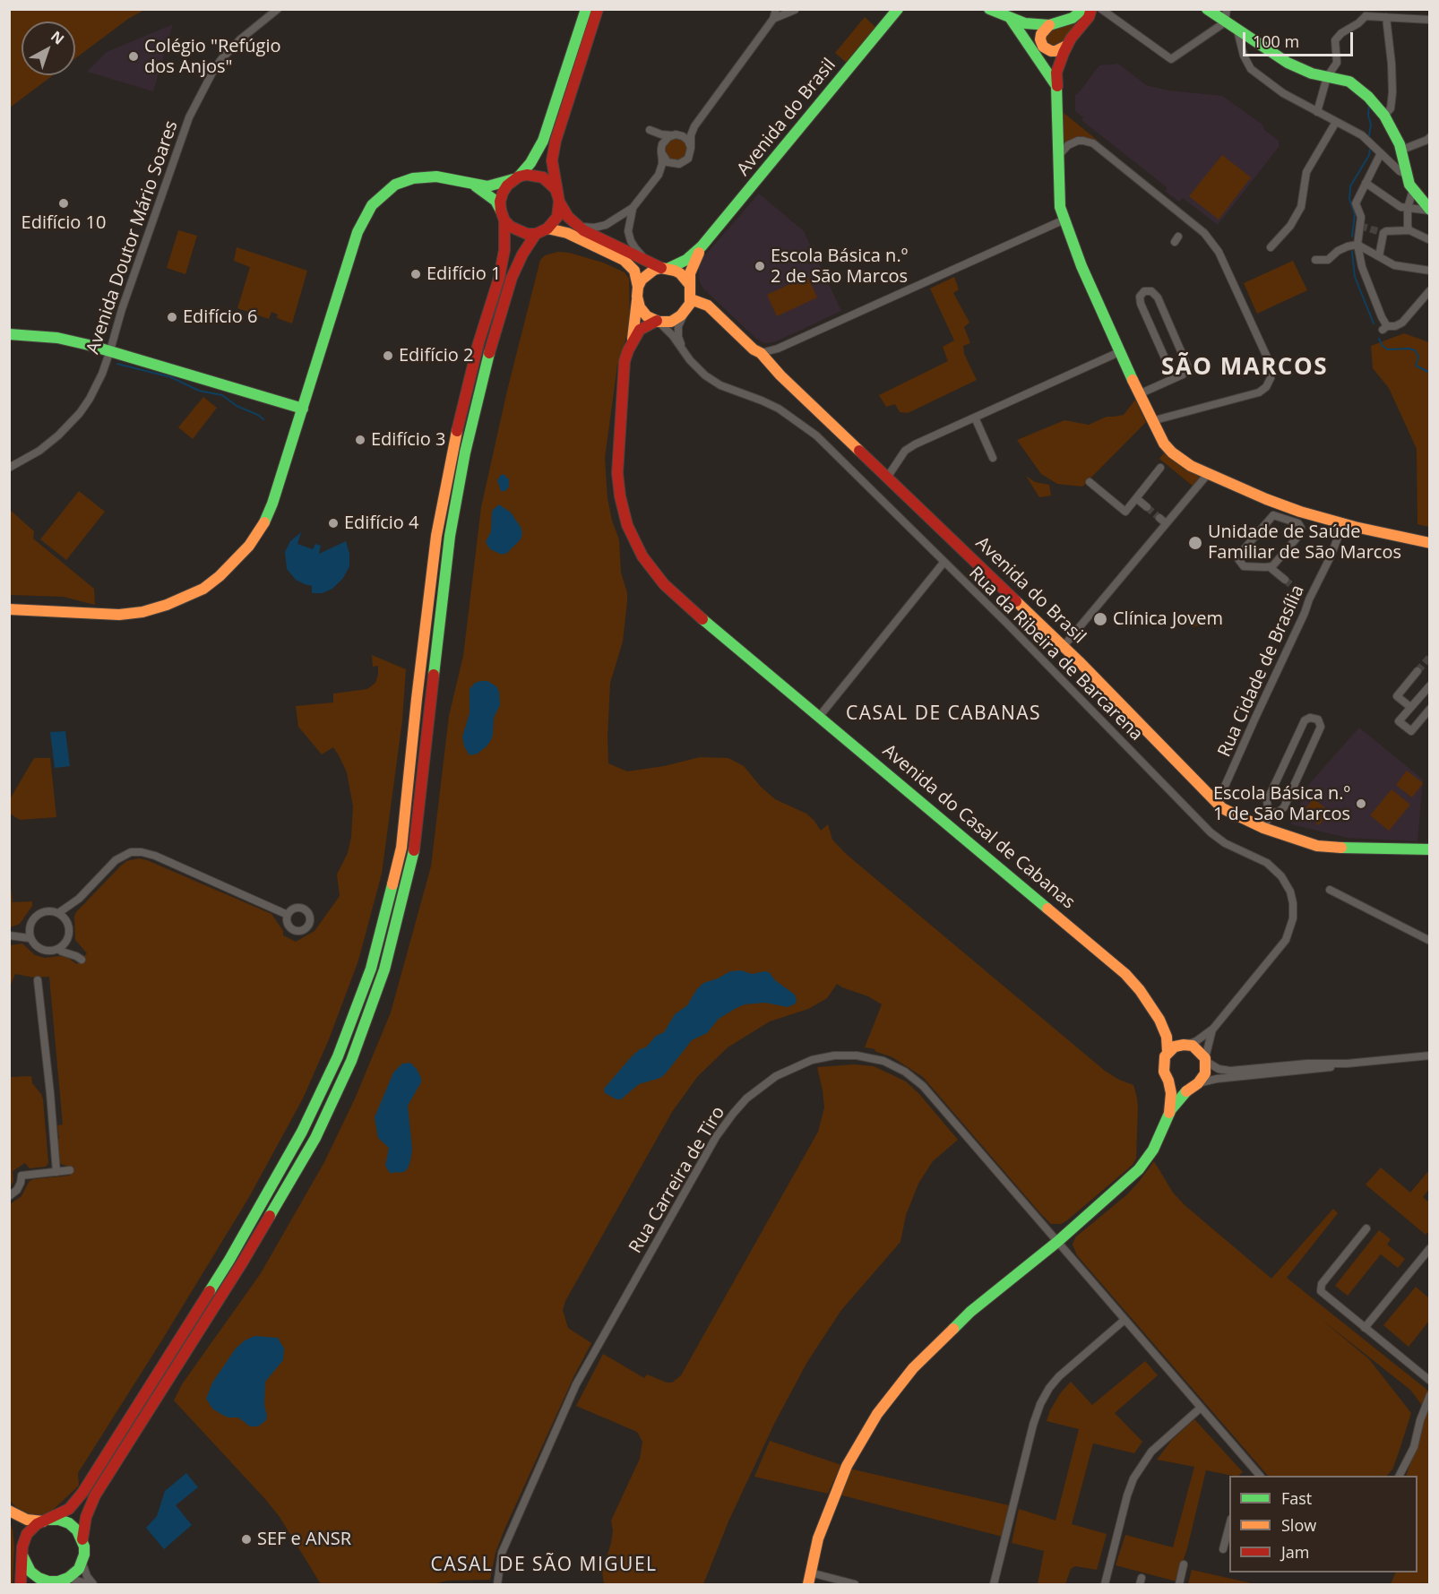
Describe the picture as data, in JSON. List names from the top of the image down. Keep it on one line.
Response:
{"streets":{"street":["Avenida do Brasil","Avenida Doutor Mário Soares","Rua da Ribeira de Barcarena","Rua Cidade de Brasília","Avenida do Casal de Cabanas","Rua Carreira de Tiro"]},"crossings":[["Avenida do Brasil","Rua da Ribeira de Barcarena"],["Avenida do Brasil","Rua Cidade de Brasília"],["Avenida do Brasil","Avenida do Casal de Cabanas"],["Rua da Ribeira de Barcarena","Avenida do Casal de Cabanas"],["Avenida do Casal de Cabanas","Rua Carreira de Tiro"]],"districts":["SÃO MARCOS","CASAL DE CABANAS","CASAL DE SÃO MIGUEL"],"places":["Colégio \"Refúgio dos Anjos\"","Edifício 10","Escola Básica n.º 2 de São Marcos","Edifício 1","Edifício 6","Edifício 2","Edifício 3","Edifício 4","Unidade de Saúde Familiar de São Marcos","Clínica Jovem","Escola Básica n.º 1 de São Marcos","SEF e ANSR"],"legend":["Fast","Slow","Jam"],"scale_bar":"100 m","north":"top right"}
